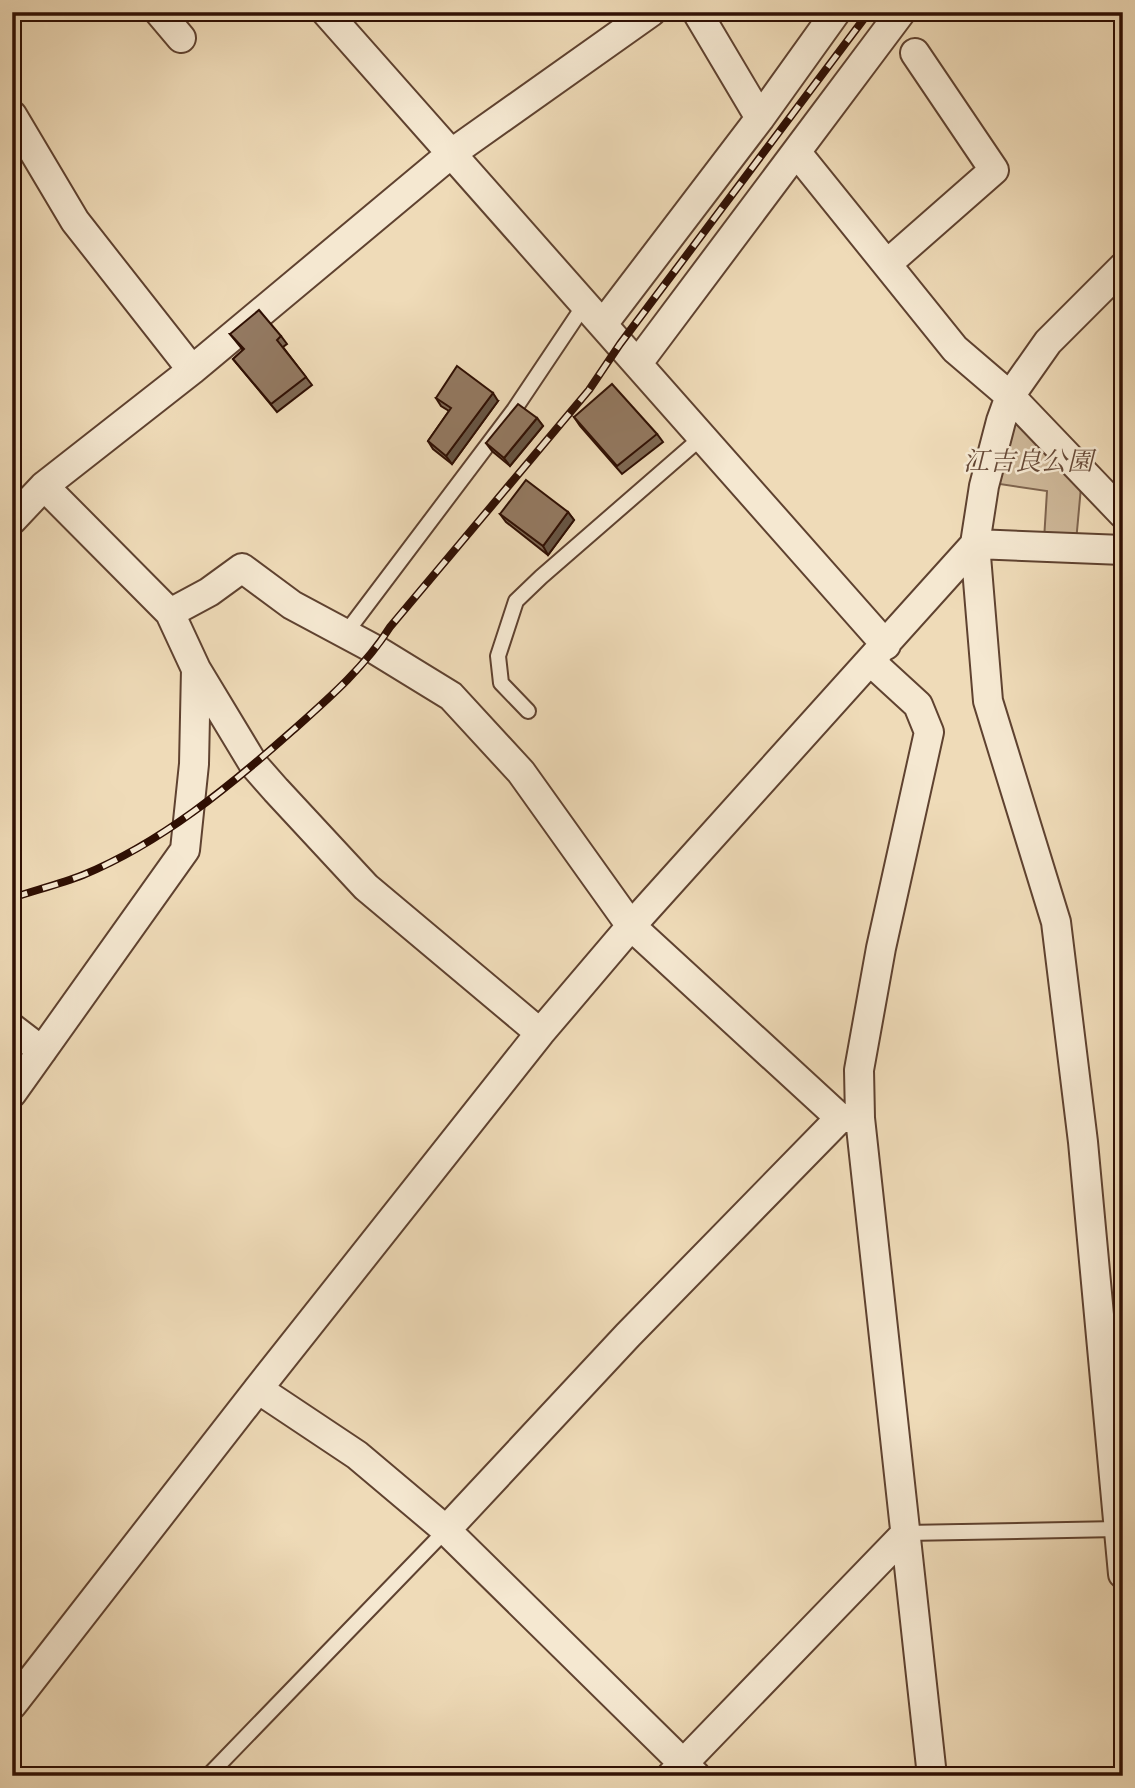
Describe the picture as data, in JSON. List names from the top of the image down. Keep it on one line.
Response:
{"parks":["江吉良公園"]}
